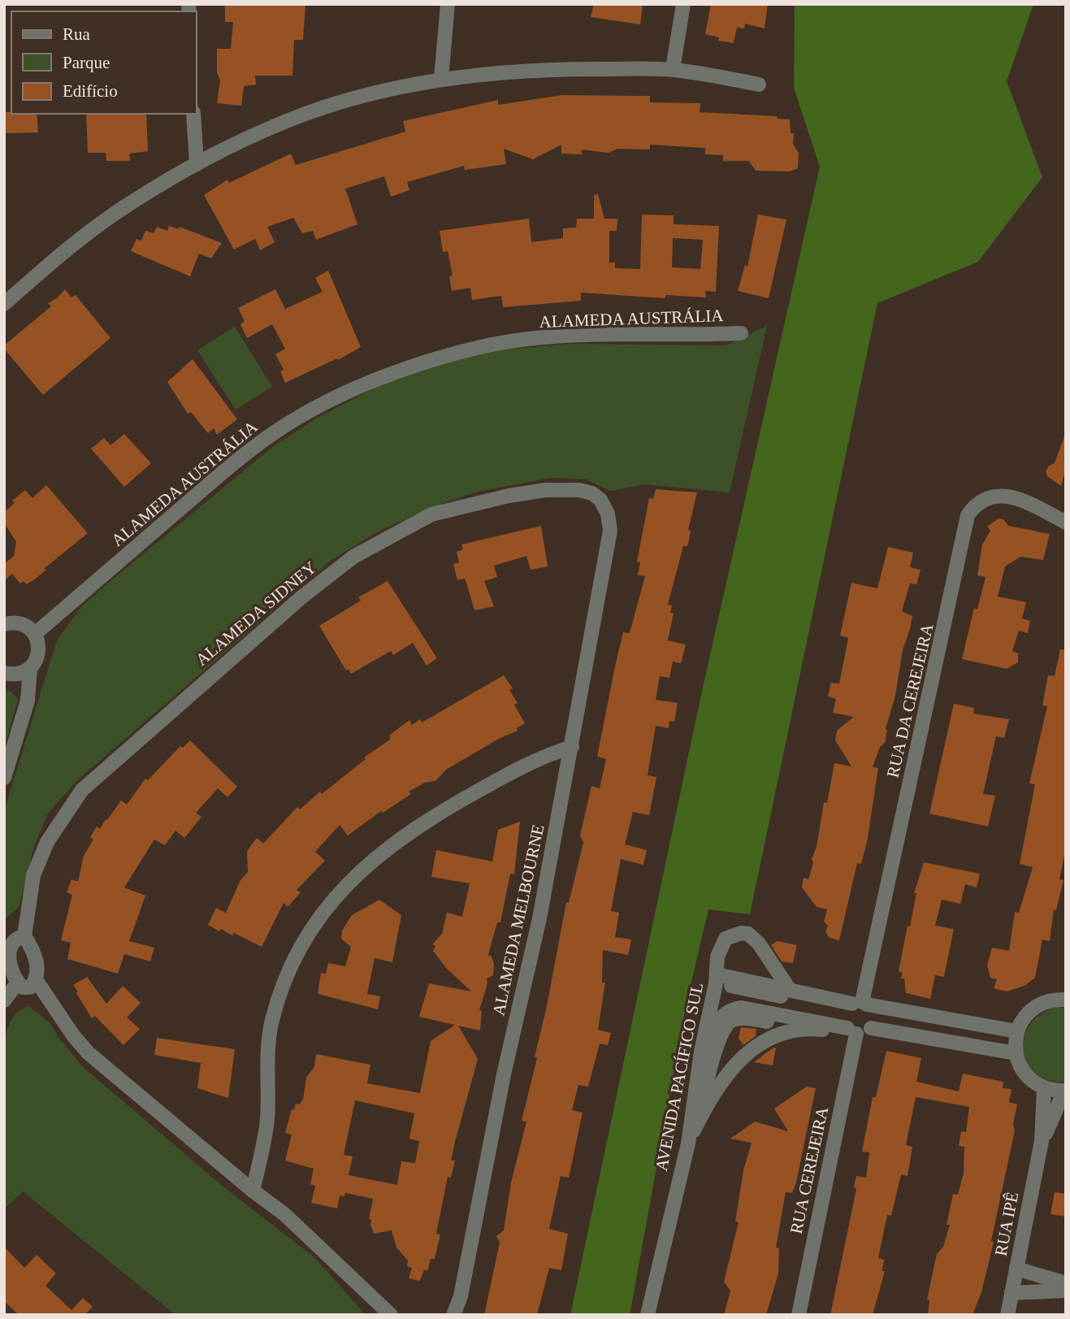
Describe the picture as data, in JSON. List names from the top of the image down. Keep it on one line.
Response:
{"streets":{"street":["ALAMEDA AUSTRÁLIA","ALAMEDA SIDNEY","RUA DA CEREJEIRA","ALAMEDA MELBOURNE","AVENIDA PACÍFICO SUL","RUA CEREJEIRA","RUA IPÊ"]},"crossings":[["ALAMEDA SIDNEY","ALAMEDA MELBOURNE"],["RUA DA CEREJEIRA","RUA CEREJEIRA"]],"legend":["Rua","Parque","Edifício"]}
